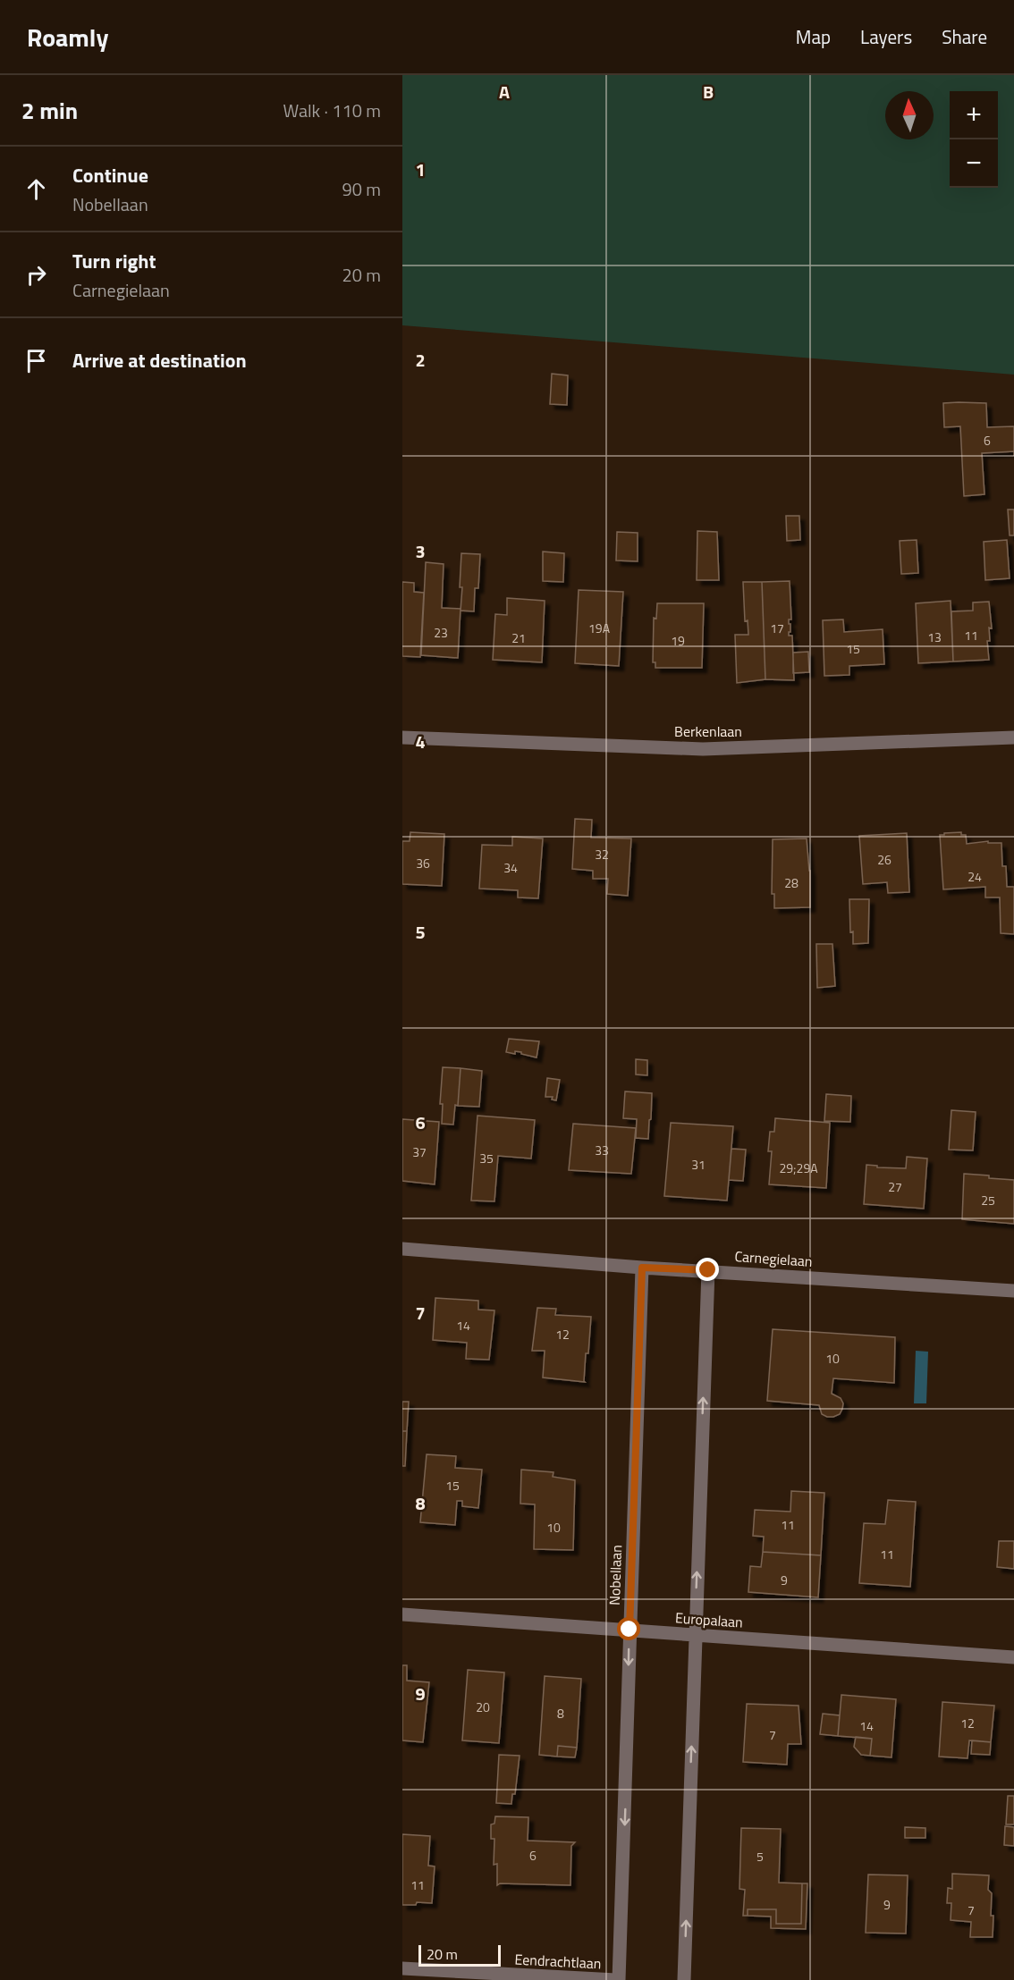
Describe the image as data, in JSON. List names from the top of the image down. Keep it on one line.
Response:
{"streets":{"street":["Berkenlaan","Carnegielaan","Nobellaan","Europalaan","Eendrachtlaan"]},"crossings":[["Carnegielaan","Nobellaan"],["Nobellaan","Europalaan"],["Nobellaan","Eendrachtlaan"]],"house_numbers":["6","19A","17","23","11","13","21","19","15","32","26","36","34","24","28","33","37","35","31","29;29A","27","25","14","12","10","15","11","10","11","9","20","8","12","14","7","6","5","11","9","7"],"scale_bar":"20 m","north":"top","page":{"header":"Roamly","nav":["Map","Layers","Share"],"heading":["2 min","Walk · 110 m"],"map_buttons":["+","−"],"list":[["Continue","Nobellaan","90 m"],["Turn right","Carnegielaan","20 m"],"Arrive at destination"],"scale":"20 m"},"grid":{"columns":["A","B"],"rows":["1","2","3","4","5","6","7","8","9"]}}
